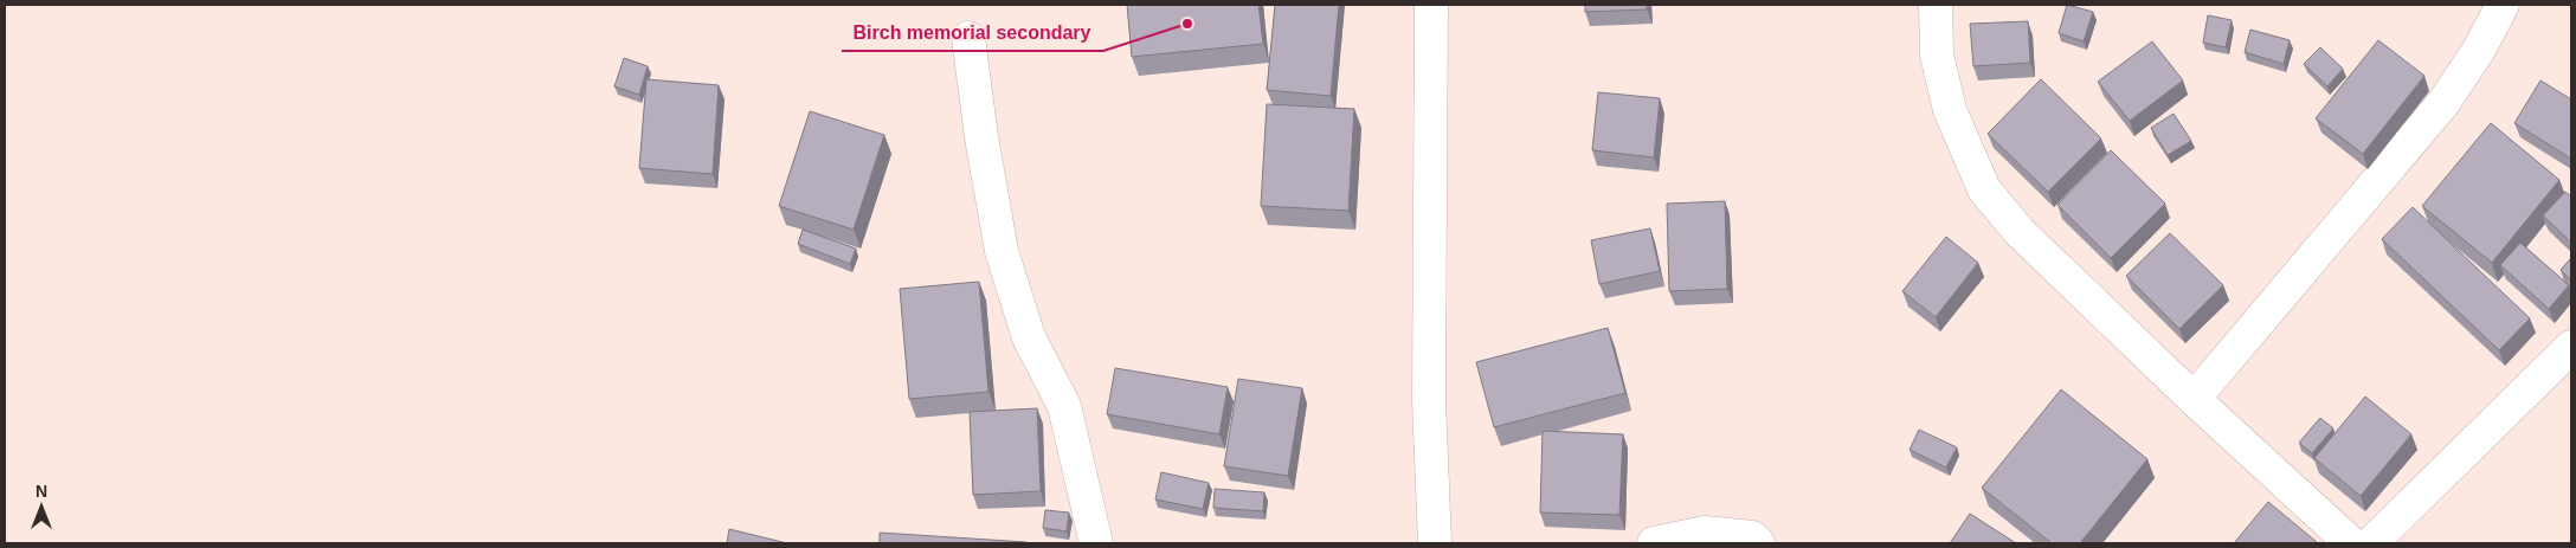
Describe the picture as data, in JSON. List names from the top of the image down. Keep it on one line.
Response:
{"places":["Birch memorial secondary"],"north":"top"}
